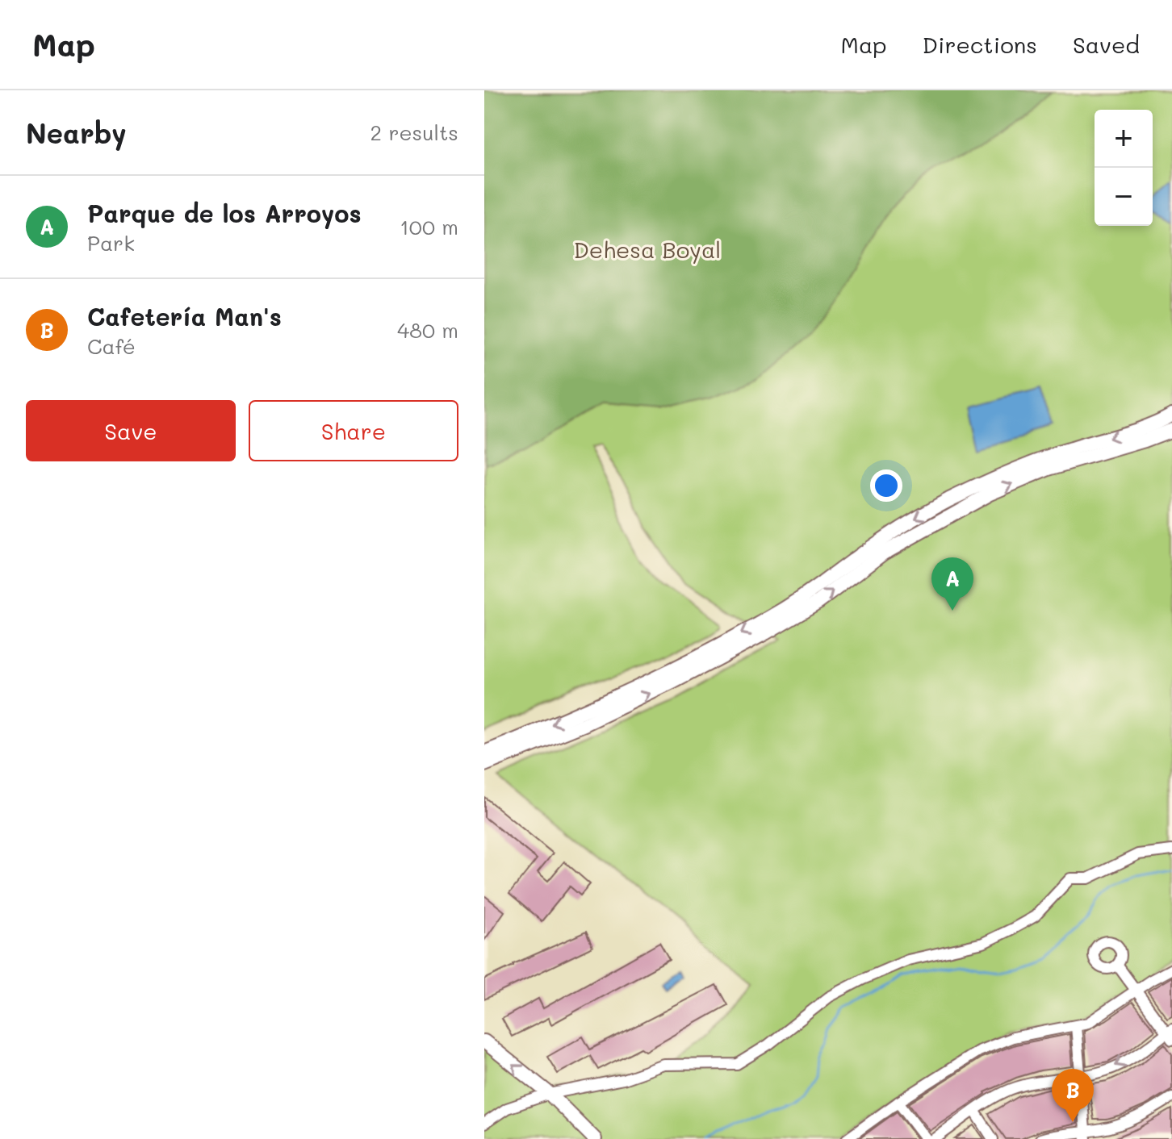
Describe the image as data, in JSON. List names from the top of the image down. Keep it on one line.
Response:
{"parks":["Dehesa Boyal"],"page":{"header":"Map","nav":["Map","Directions","Saved"],"heading":["Nearby","2 results"],"map_buttons":["+","−"],"list":[{"mark":"A","name":"Parque de los Arroyos","note":"Park","value":"100 m"},{"mark":"B","name":"Cafetería Man's","note":"Café","value":"480 m"}],"buttons":["Save","Share"],"pins":["A","B"]}}
